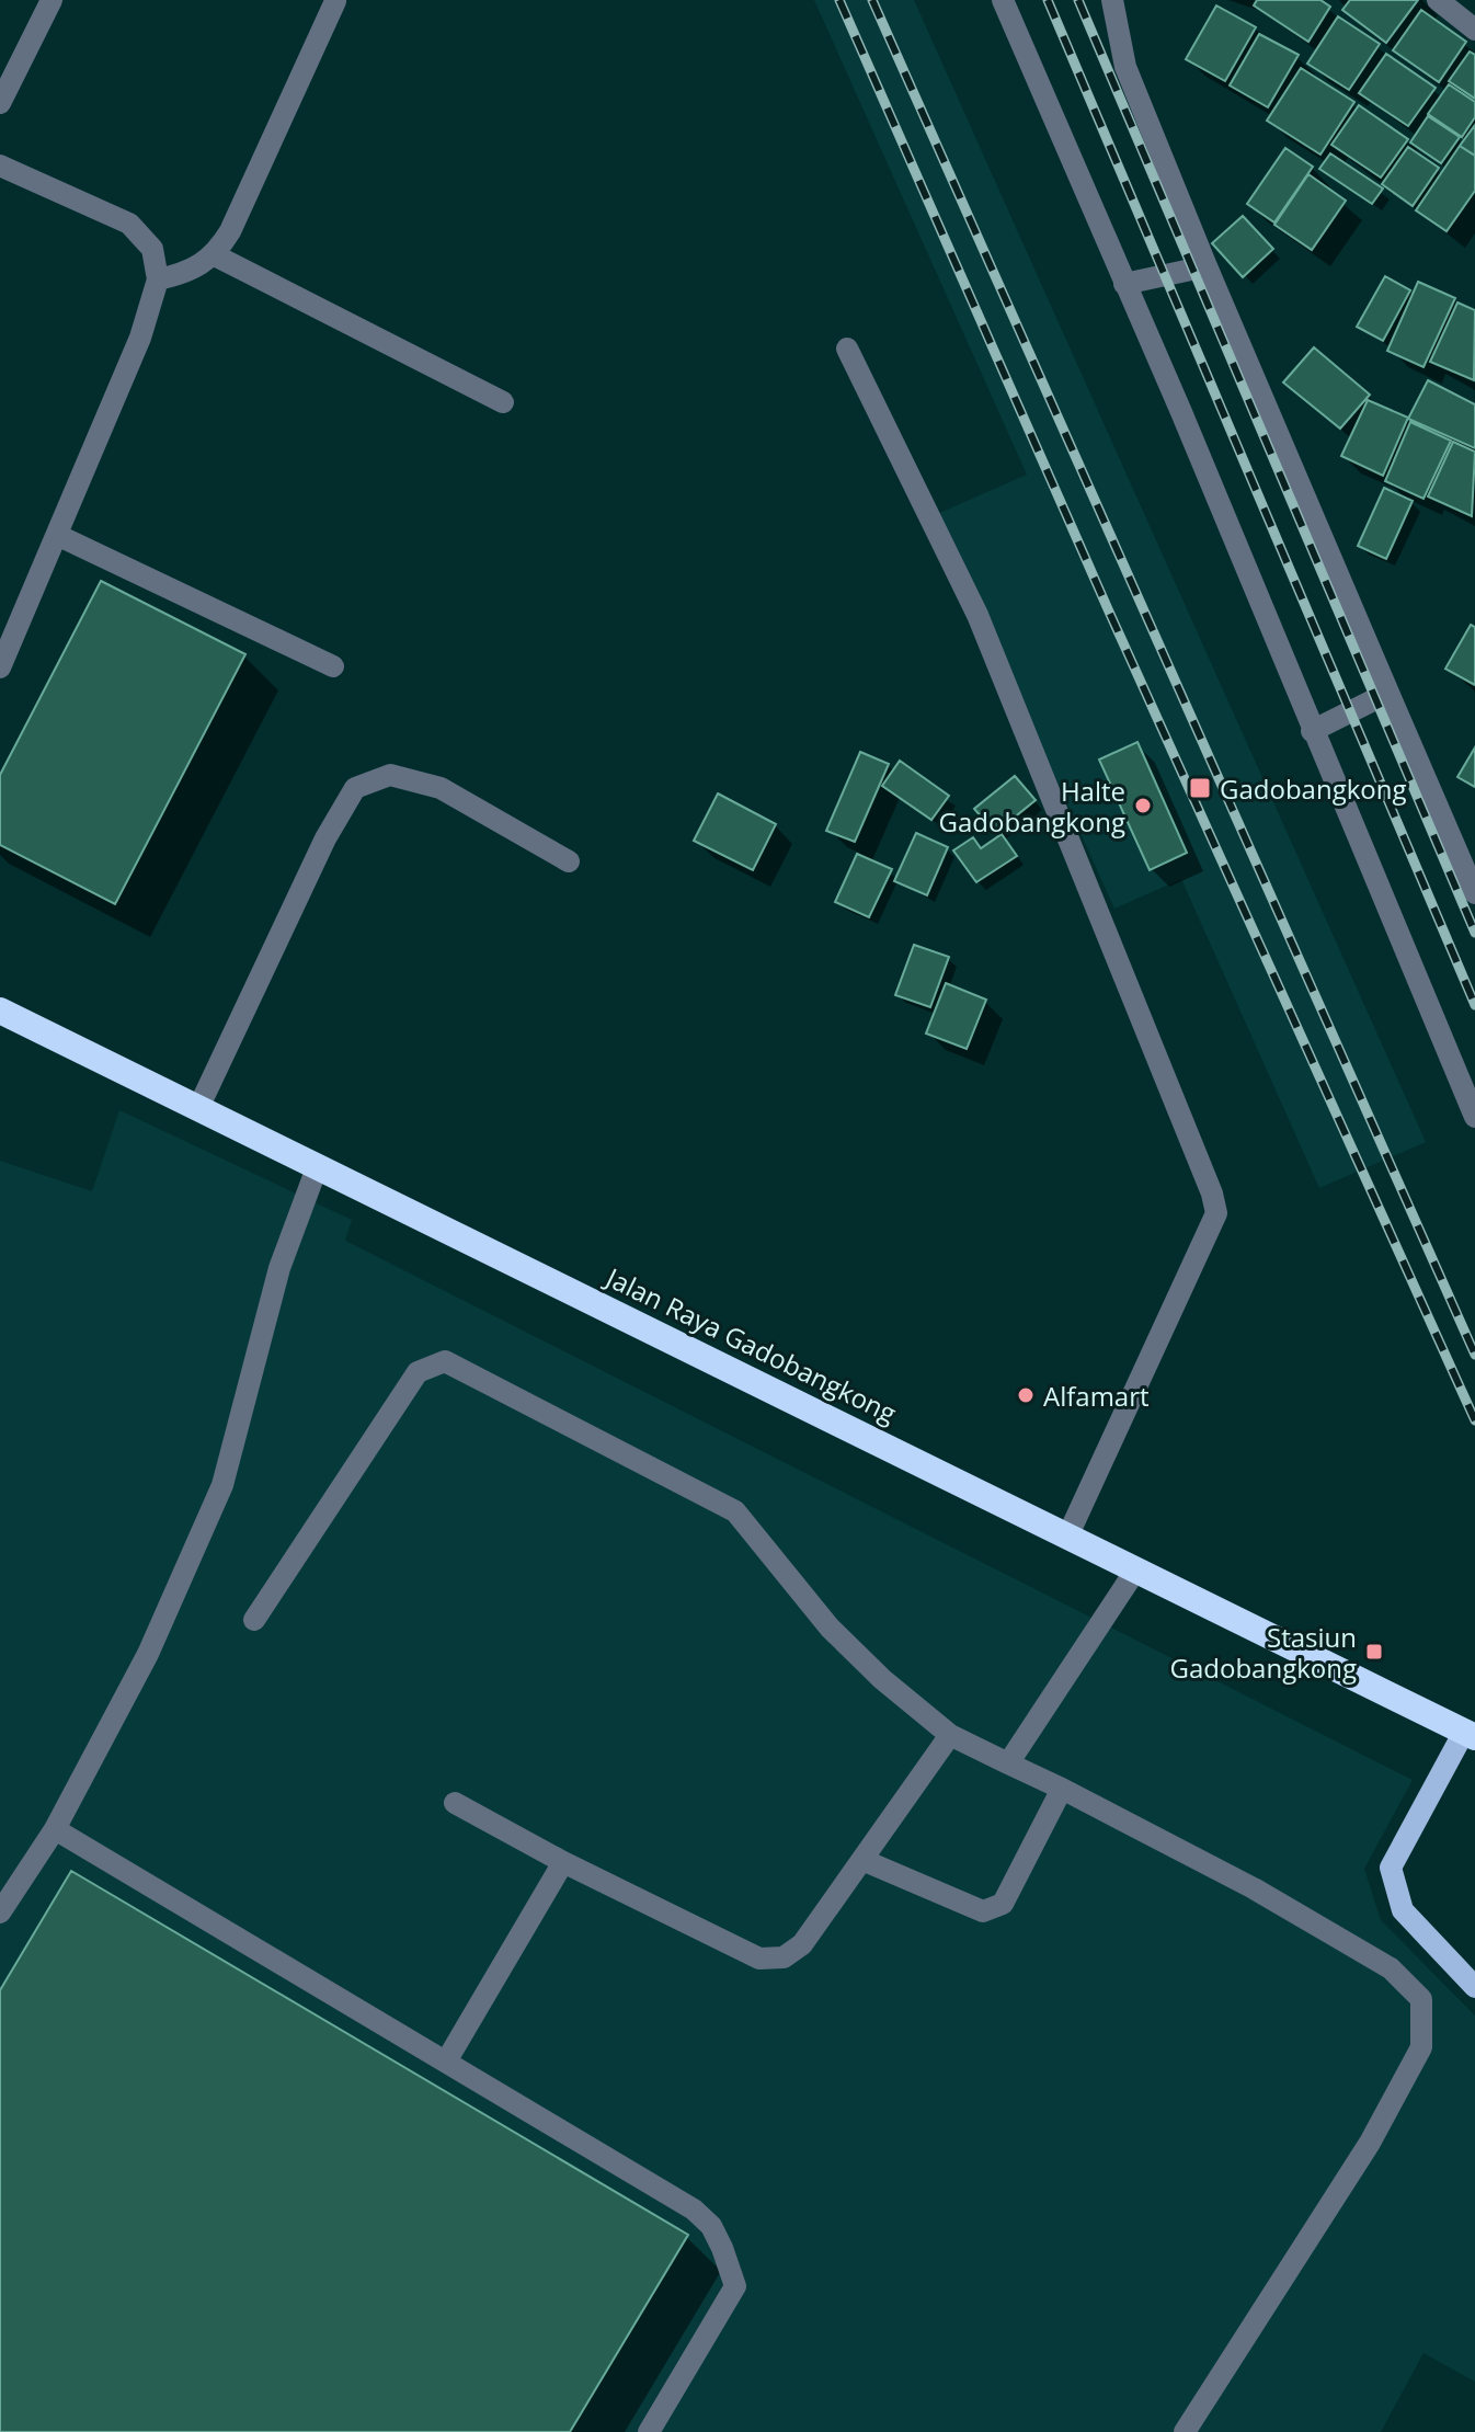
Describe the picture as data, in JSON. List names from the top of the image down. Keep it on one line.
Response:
{"streets":{"highway":["Jalan Raya Gadobangkong"]},"places":{"transit":["Gadobangkong","Stasiun Gadobangkong"],"other":["Halte Gadobangkong","Alfamart"]}}
